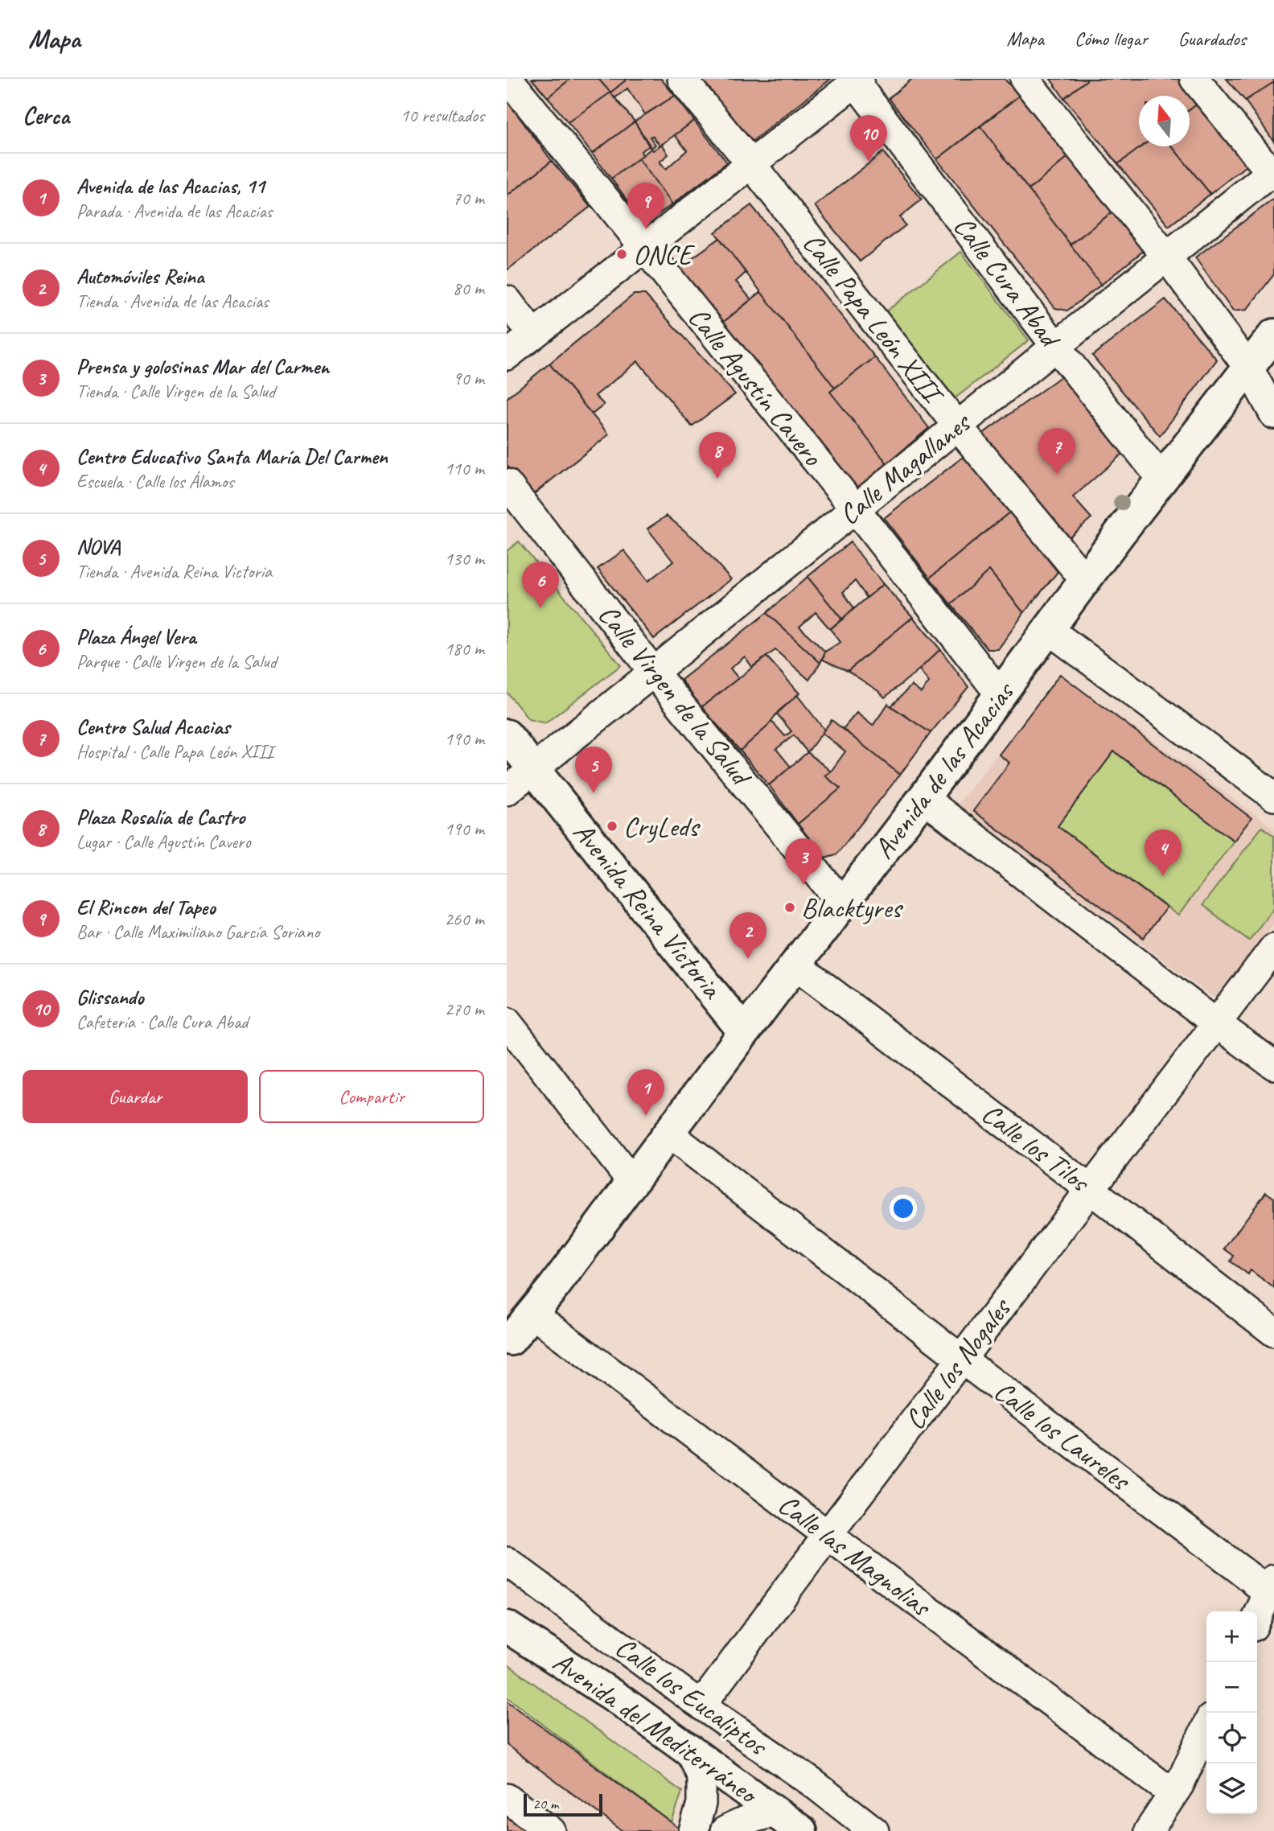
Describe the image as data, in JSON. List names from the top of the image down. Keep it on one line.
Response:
{"streets":{"street":["Calle Cura Abad","Calle Papa León XIII","Calle Agustín Cavero","Calle Magallanes","Calle Virgen de la Salud","Avenida de las Acacias","Avenida Reina Victoria","Calle los Tilos","Calle los Nogales","Calle los Laureles","Calle las Magnolias","Calle los Eucaliptos","Avenida del Mediterráneo"]},"crossings":[["Calle Cura Abad","Calle Magallanes"],["Calle Cura Abad","Avenida de las Acacias"],["Calle Papa León XIII","Calle Magallanes"],["Calle Papa León XIII","Avenida de las Acacias"],["Calle Agustín Cavero","Calle Magallanes"],["Calle Agustín Cavero","Avenida de las Acacias"],["Calle Magallanes","Calle Virgen de la Salud"],["Calle Magallanes","Avenida Reina Victoria"],["Calle Virgen de la Salud","Avenida de las Acacias"],["Avenida de las Acacias","Avenida Reina Victoria"],["Avenida de las Acacias","Calle los Tilos"],["Avenida de las Acacias","Calle los Laureles"],["Avenida de las Acacias","Calle las Magnolias"],["Calle los Tilos","Calle los Nogales"],["Calle los Nogales","Calle los Laureles"],["Calle los Nogales","Calle las Magnolias"],["Calle los Nogales","Calle los Eucaliptos"]],"places":["ONCE","CryLeds","Blacktyres"],"scale_bar":"20 m","north":"top","page":{"header":"Mapa","nav":["Mapa","Cómo llegar","Guardados"],"heading":["Cerca","10 resultados"],"pins":["10","9","7","8","6","5","4","3","2","1"],"list":[{"mark":"1","name":"Avenida de las Acacias, 11","note":"Parada · Avenida de las Acacias","value":"70 m"},{"mark":"2","name":"Automóviles Reina","note":"Tienda · Avenida de las Acacias","value":"80 m"},{"mark":"3","name":"Prensa y golosinas Mar del Carmen","note":"Tienda · Calle Virgen de la Salud","value":"90 m"},{"mark":"4","name":"Centro Educativo Santa María Del Carmen","note":"Escuela · Calle los Álamos","value":"110 m"},{"mark":"5","name":"NOVA","note":"Tienda · Avenida Reina Victoria","value":"130 m"},{"mark":"6","name":"Plaza Ángel Vera","note":"Parque · Calle Virgen de la Salud","value":"180 m"},{"mark":"7","name":"Centro Salud Acacias","note":"Hospital · Calle Papa León XIII","value":"190 m"},{"mark":"8","name":"Plaza Rosalía de Castro","note":"Lugar · Calle Agustín Cavero","value":"190 m"},{"mark":"9","name":"El Rincon del Tapeo","note":"Bar · Calle Maximiliano García Soriano","value":"260 m"},{"mark":"10","name":"Glissando","note":"Cafetería · Calle Cura Abad","value":"270 m"}],"buttons":["Guardar","Compartir"],"map_buttons":["+","−"],"scale":"20 m"}}
